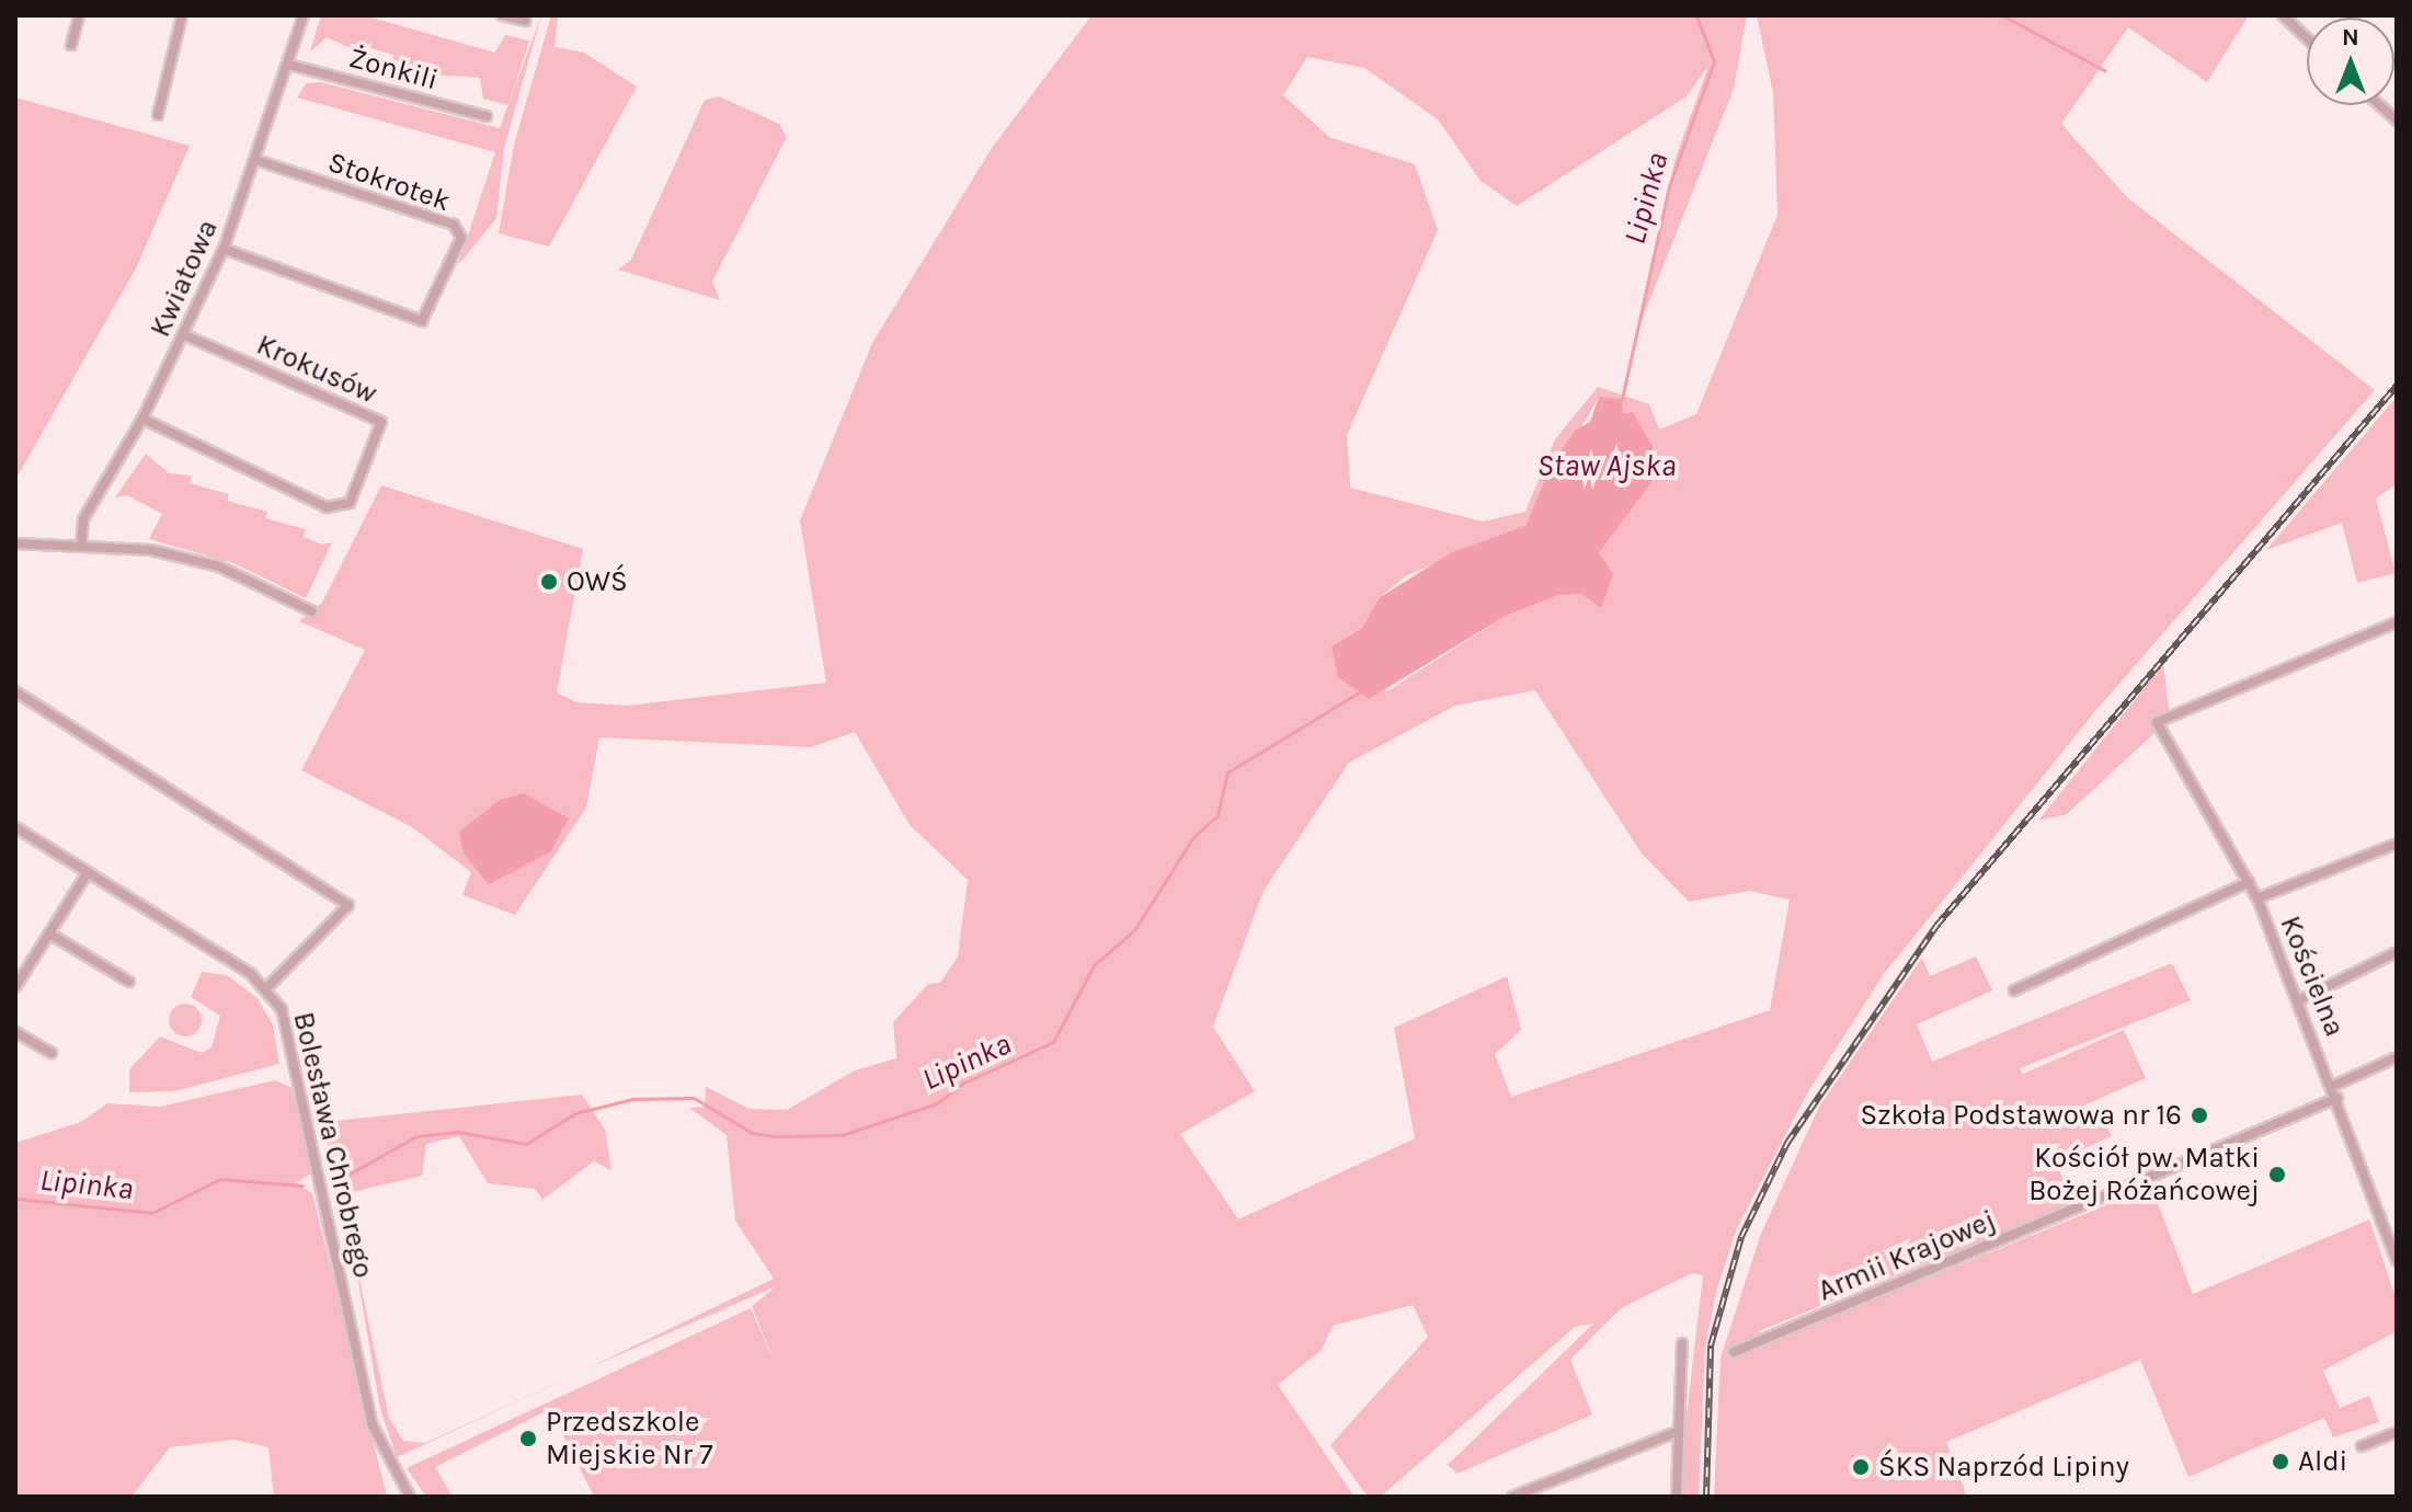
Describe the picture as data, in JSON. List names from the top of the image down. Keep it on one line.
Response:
{"streets":{"street":["Żonkili","Stokrotek","Kwiatowa","Krokusów","Kościelna","Bolesława Chrobrego","Armii Krajowej"]},"crossings":[["Żonkili","Kwiatowa"],["Stokrotek","Kwiatowa"],["Kwiatowa","Krokusów"],["Kościelna","Armii Krajowej"]],"water":["Lipinka","Staw Ajska"],"places":["OWŚ","Szkoła Podstawowa nr 16","Kościół pw. Matki Bożej Różańcowej","Przedszkole Miejskie Nr 7","Aldi","ŚKS Naprzód Lipiny"],"north":"top"}
